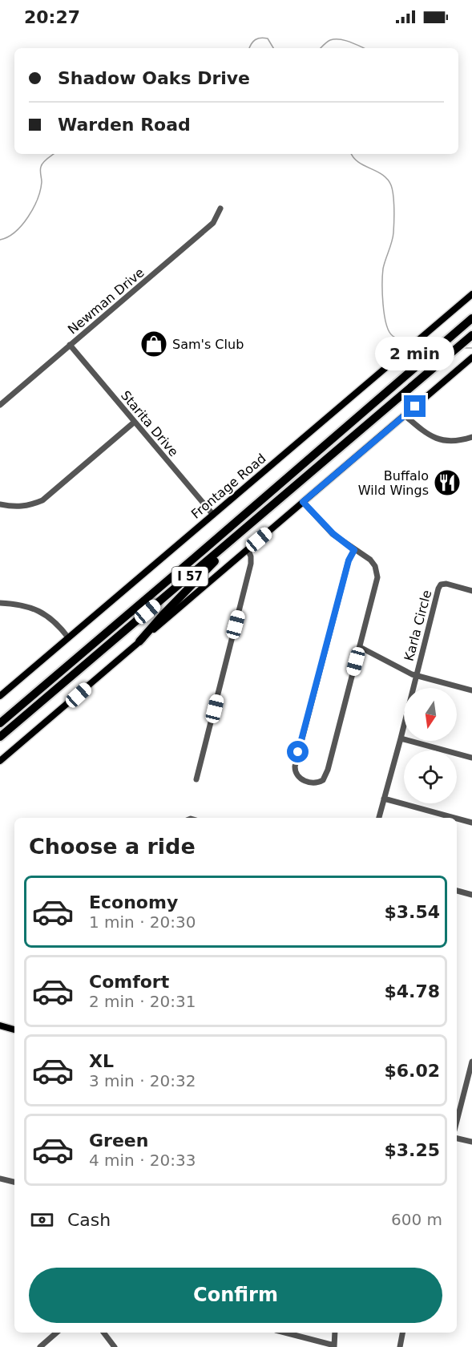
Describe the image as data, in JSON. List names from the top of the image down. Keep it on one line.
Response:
{"streets":{"highway":["I 57"],"main road":["Frontage Road"],"street":["Newman Drive","Starita Drive","Karla Circle"]},"crossings":[["Newman Drive","Starita Drive"],["Starita Drive","Frontage Road"]],"places":{"shop":["Sam's Club"],"restaurant":["Buffalo Wild Wings"]},"north":"bottom","page":{"status":"20:27","banner":["Shadow Oaks Drive","Warden Road"],"bubble":"2 min","heading":"Choose a ride","list":[{"name":"Economy","note":"1 min · 20:30","value":"$3.54"},{"name":"Comfort","note":"2 min · 20:31","value":"$4.78"},{"name":"XL","note":"3 min · 20:32","value":"$6.02"},{"name":"Green","note":"4 min · 20:33","value":"$3.25"}],"pay":["Cash","600 m"],"buttons":"Confirm"}}
